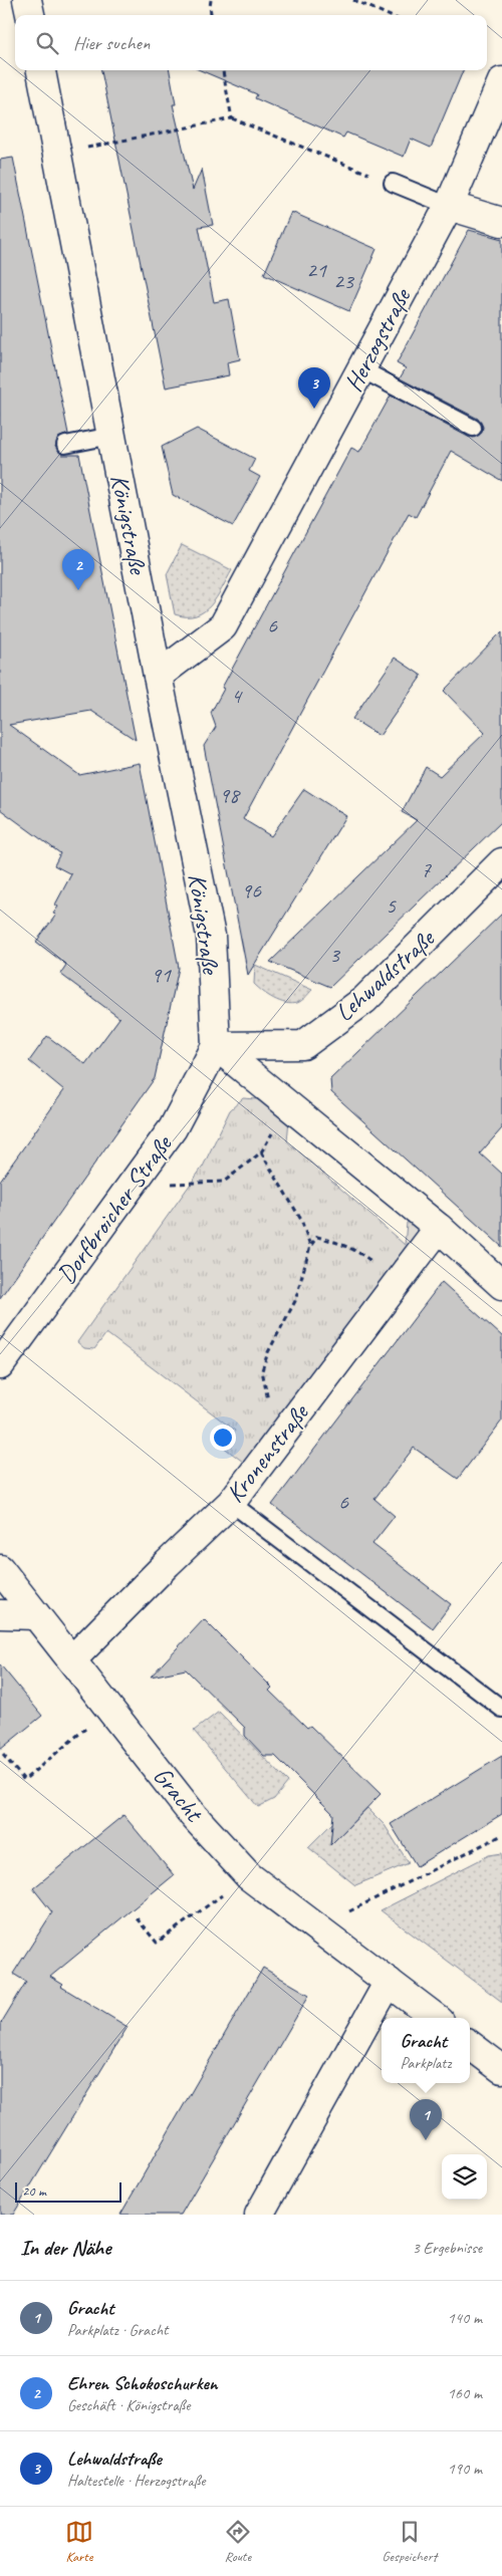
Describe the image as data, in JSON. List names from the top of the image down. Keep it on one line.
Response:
{"streets":{"street":["Herzogstraße","Königstraße","Lehwaldstraße","Dorfbroicher Straße","Kronenstraße","Gracht"]},"crossings":[["Herzogstraße","Königstraße"],["Königstraße","Lehwaldstraße"],["Königstraße","Dorfbroicher Straße"],["Lehwaldstraße","Dorfbroicher Straße"],["Kronenstraße","Gracht"]],"house_numbers":["21","23","6","4","98","7","96","5","3","91","6"],"scale_bar":"20 m","page":{"search":"Hier suchen","pins":["3","2","1"],"popup":["Gracht","Parkplatz"],"scale":"20 m","heading":["In der Nähe","3 Ergebnisse"],"list":[{"mark":"1","name":"Gracht","note":"Parkplatz · Gracht","value":"140 m"},{"mark":"2","name":"Ehren Schokoschurken","note":"Geschäft · Königstraße","value":"160 m"},{"mark":"3","name":"Lehwaldstraße","note":"Haltestelle · Herzogstraße","value":"190 m"}],"nav":["Karte","Route","Gespeichert"]}}
